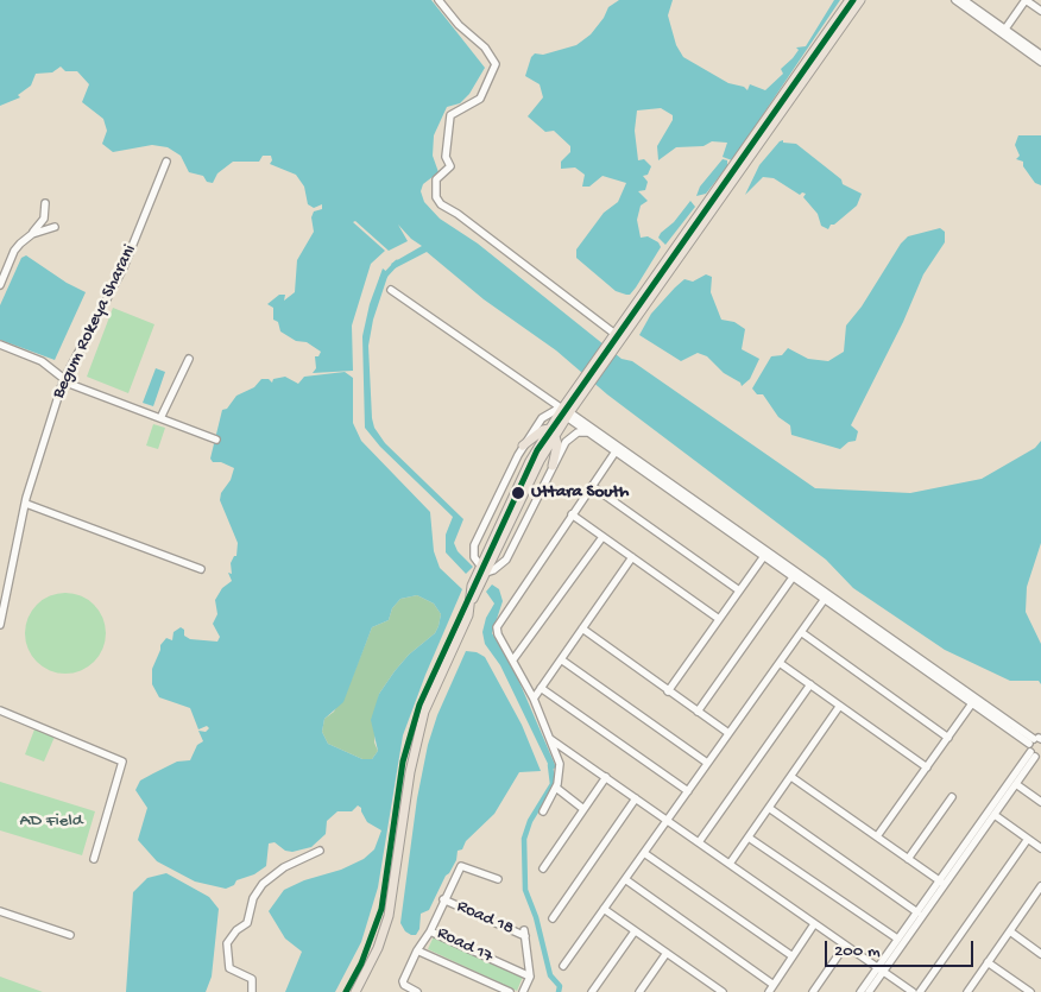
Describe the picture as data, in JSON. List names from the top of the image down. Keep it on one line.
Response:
{"streets":{"street":["Begum Rokeya Sharani","Road 18","Road 17"]},"crossings":[["Road 18","Road 17"]],"parks":["AD Field"],"places":["Uttara South"],"scale_bar":"200 m"}
